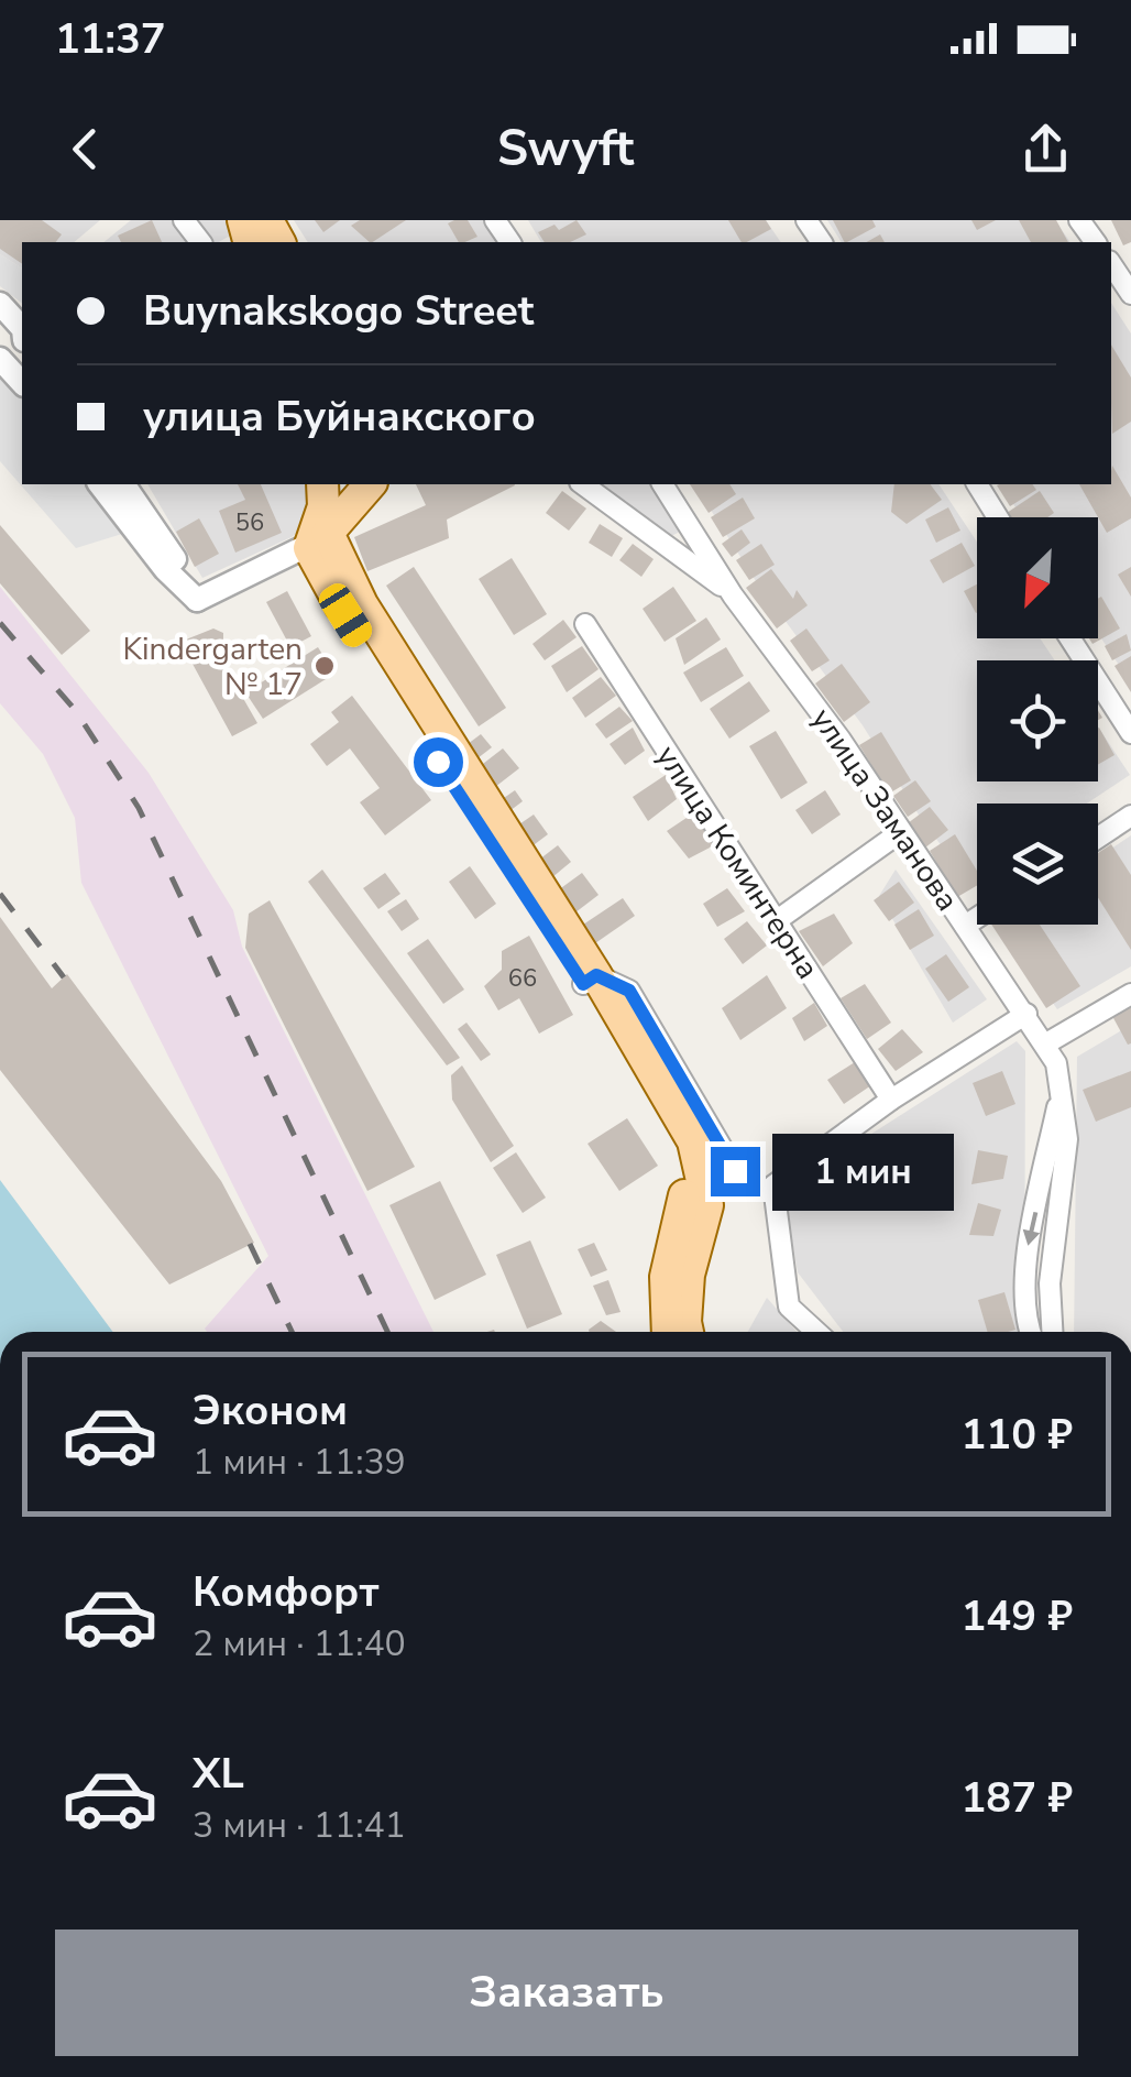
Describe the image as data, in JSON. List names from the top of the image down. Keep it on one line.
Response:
{"streets":{"street":["улица Заманова","улица Коминтерна"]},"places":["Kindergarten № 17"],"house_numbers":["56","66"],"north":"bottom left","page":{"status":"11:37","header":"Swyft","banner":["Buynakskogo Street","улица Буйнакского"],"bubble":"1 мин","list":[{"name":"Эконом","note":"1 мин · 11:39","value":"110 ₽"},{"name":"Комфорт","note":"2 мин · 11:40","value":"149 ₽"},{"name":"XL","note":"3 мин · 11:41","value":"187 ₽"}],"buttons":"Заказать"}}
